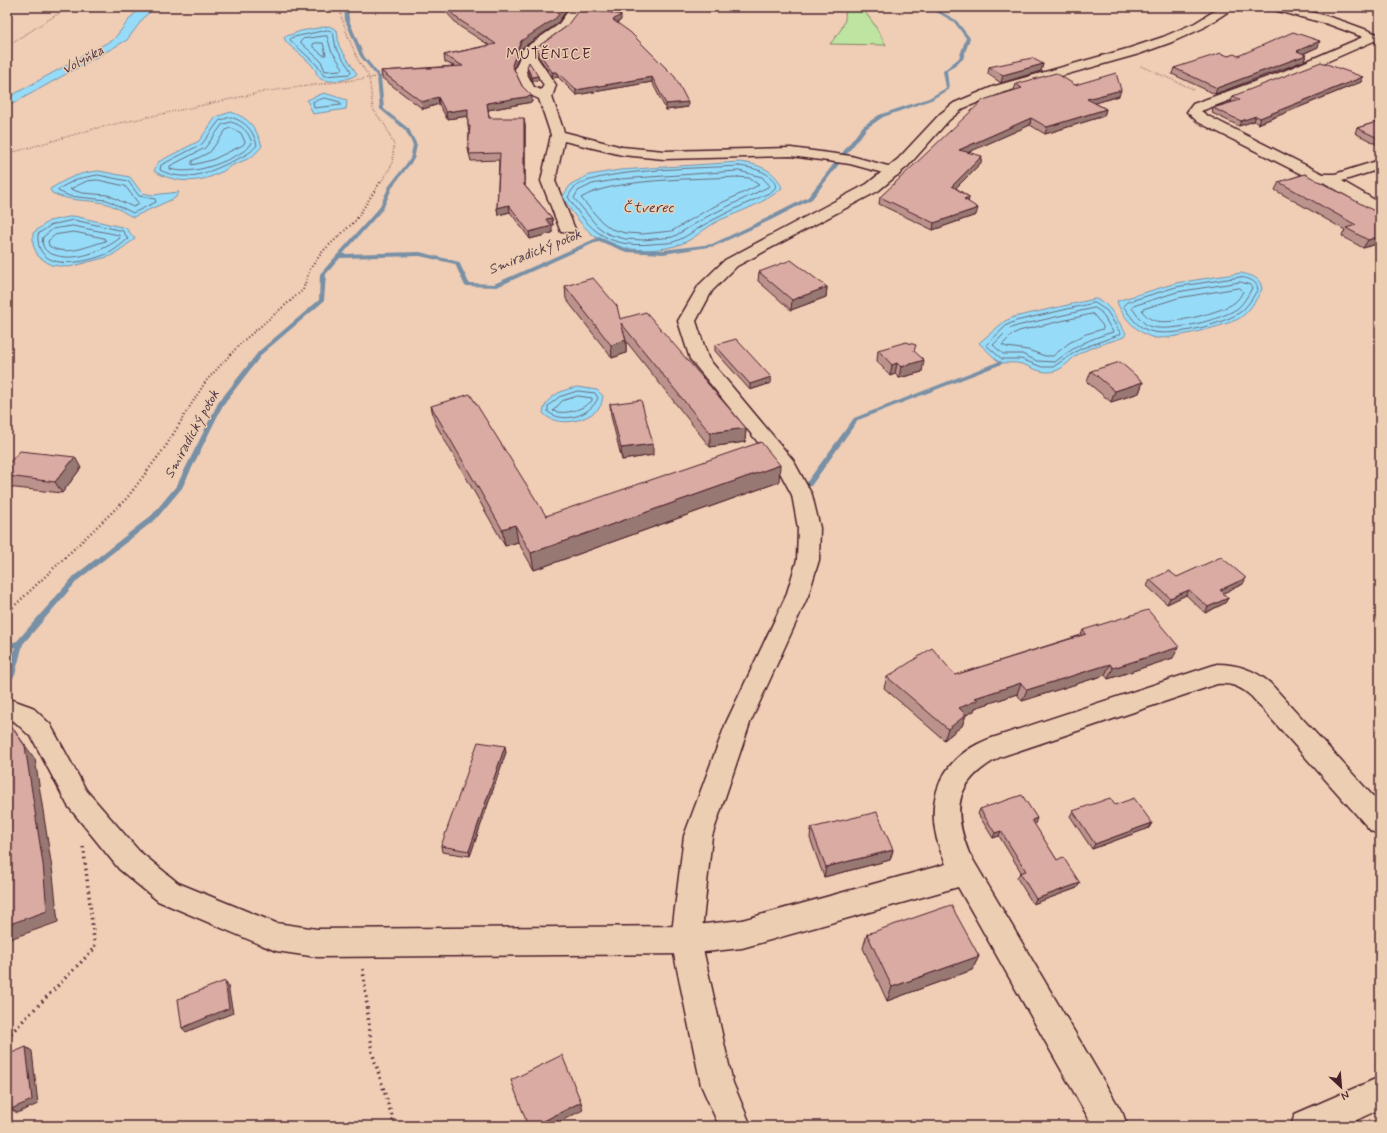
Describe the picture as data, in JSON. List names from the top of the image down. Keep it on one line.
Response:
{"districts":["MUTĚNICE"],"water":["Volyňka","Čtverec","Smiradický potok"],"north":"bottom right"}
